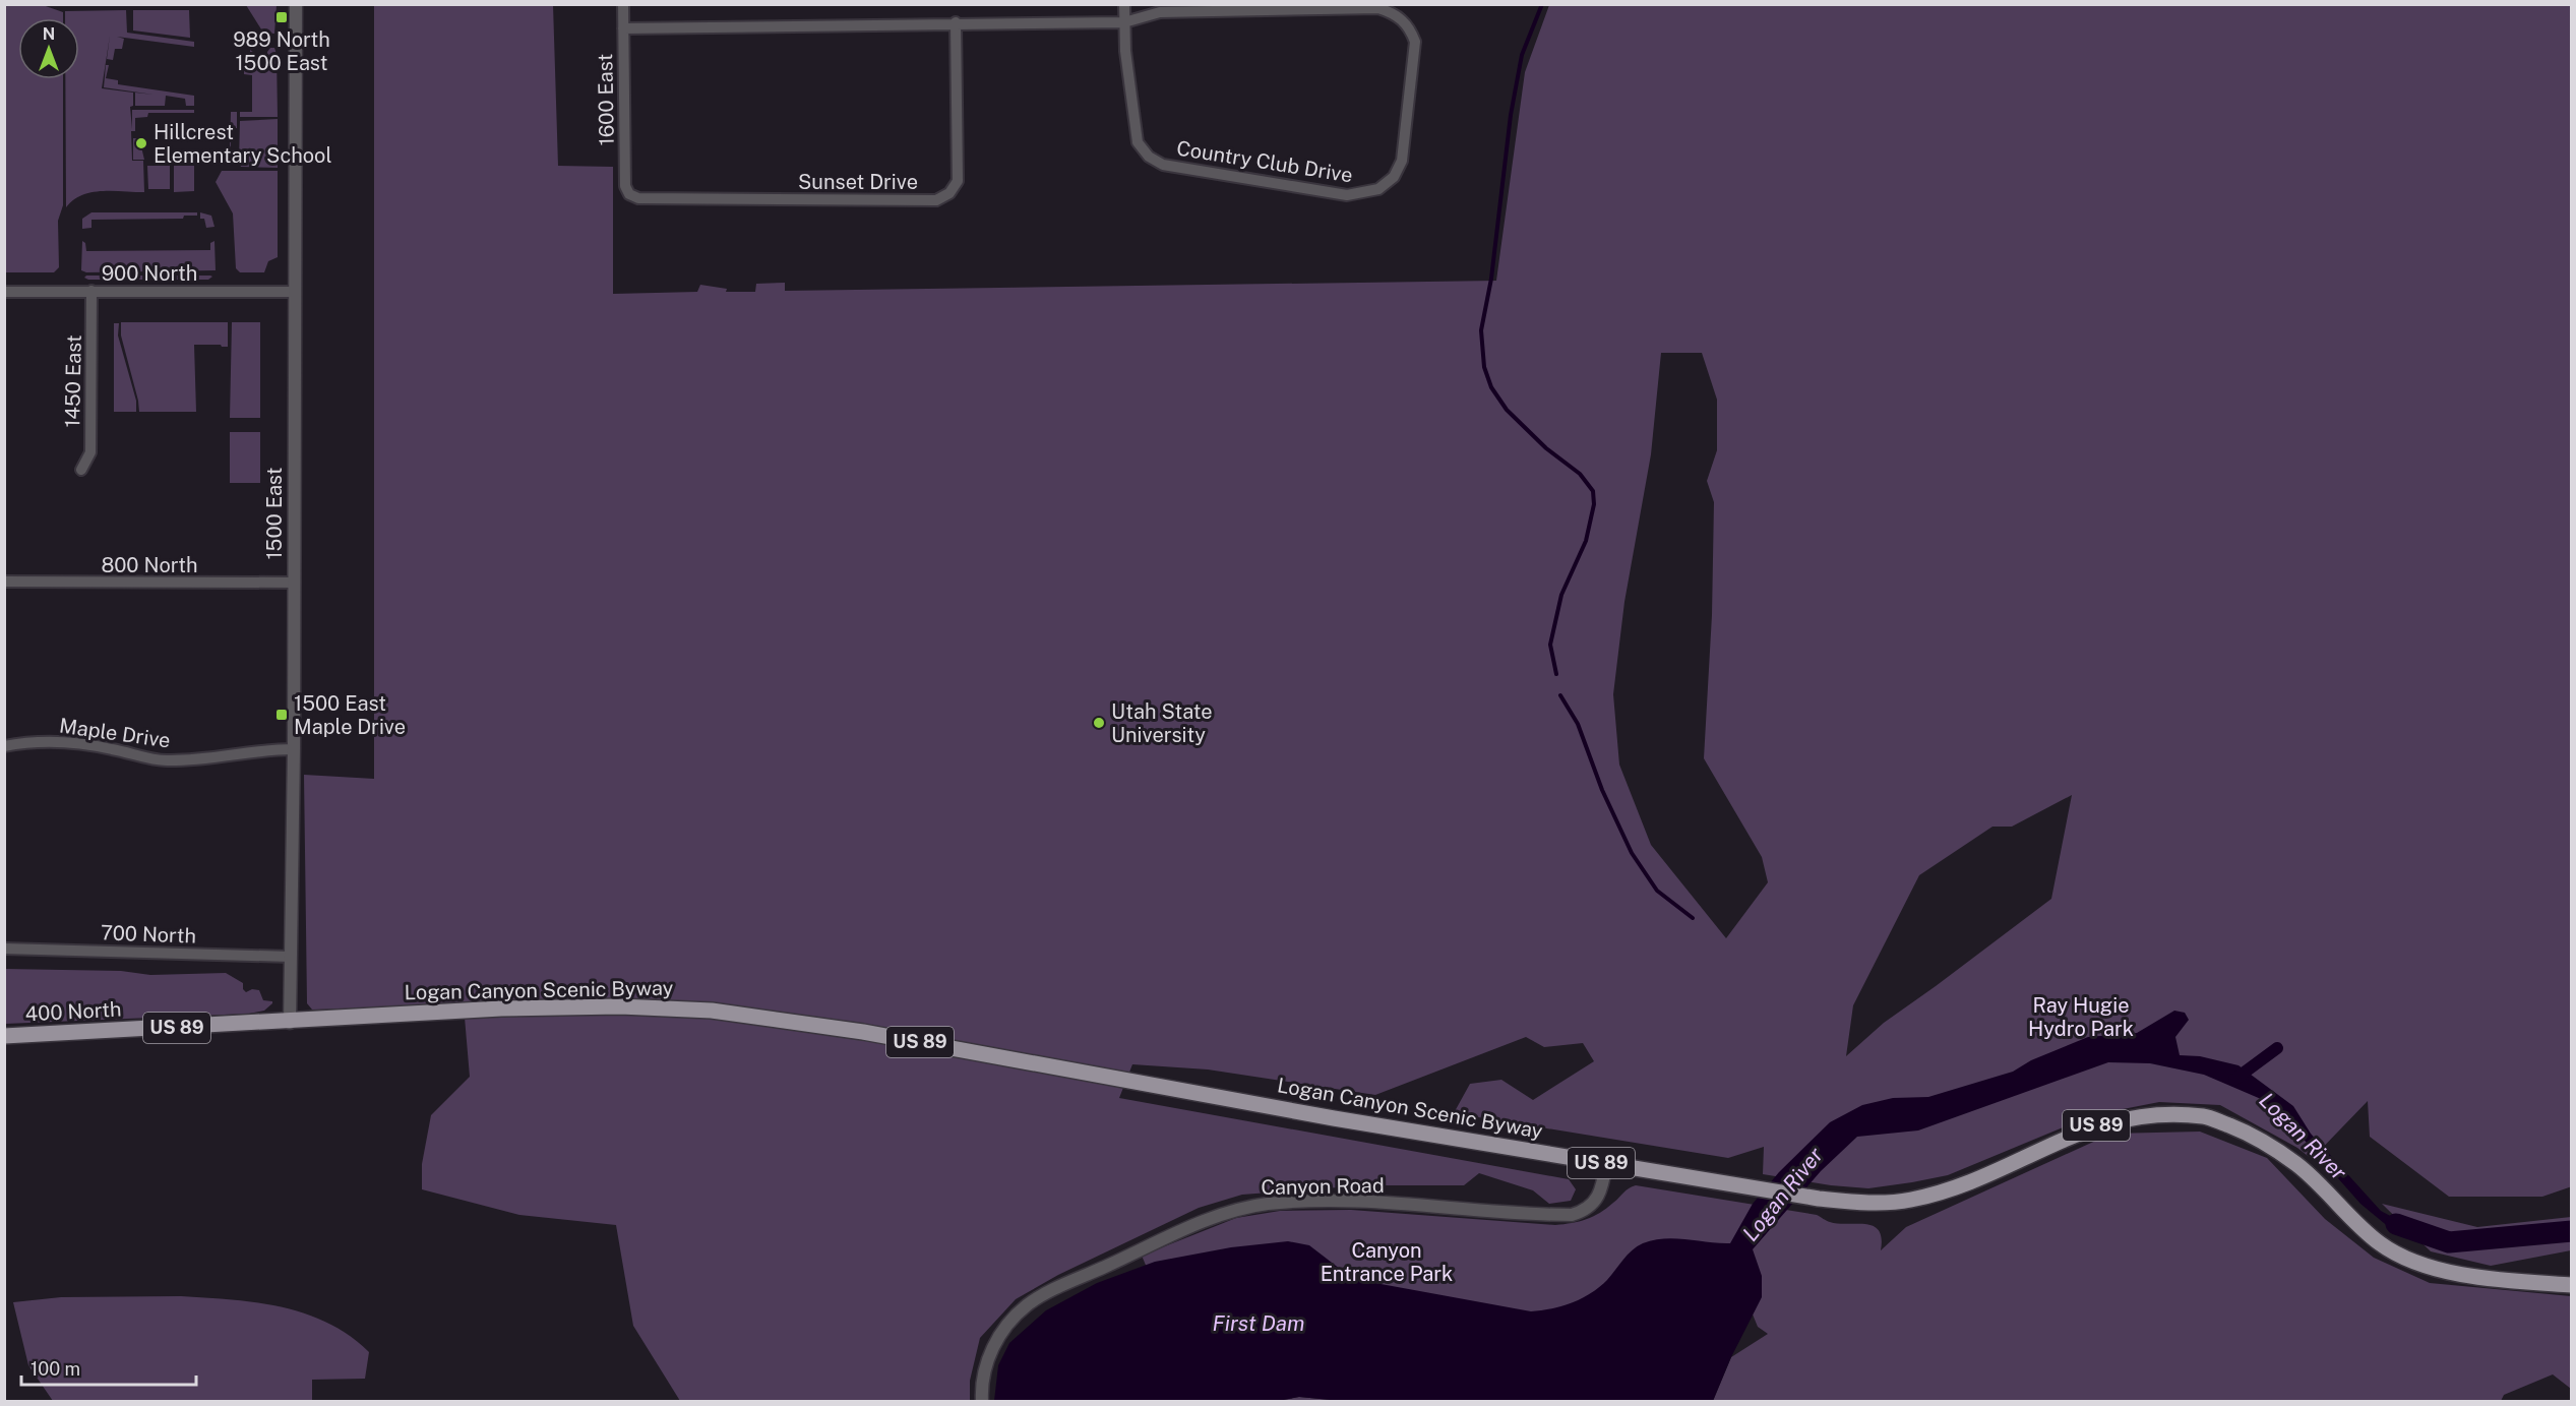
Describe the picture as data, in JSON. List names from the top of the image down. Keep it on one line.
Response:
{"streets":{"main road":["Logan Canyon Scenic Byway","400 North","US 89"],"street":["1600 East","Country Club Drive","Sunset Drive","900 North","1450 East","1500 East","800 North","Maple Drive","700 North","Canyon Road"]},"crossings":[["1600 East","Sunset Drive"],["900 North","1450 East"],["900 North","1500 East"],["1500 East","800 North"],["1500 East","Maple Drive"],["1500 East","700 North"],["1500 East","Logan Canyon Scenic Byway"],["1500 East","400 North"],["Logan Canyon Scenic Byway","400 North"],["Logan Canyon Scenic Byway","Canyon Road"]],"water":["Logan River","First Dam"],"parks":["Ray Hugie Hydro Park","Canyon Entrance Park"],"places":{"transit":["989 North 1500 East","1500 East Maple Drive"],"other":["Hillcrest Elementary School","Utah State University"]},"scale_bar":"100 m","north":"top"}
